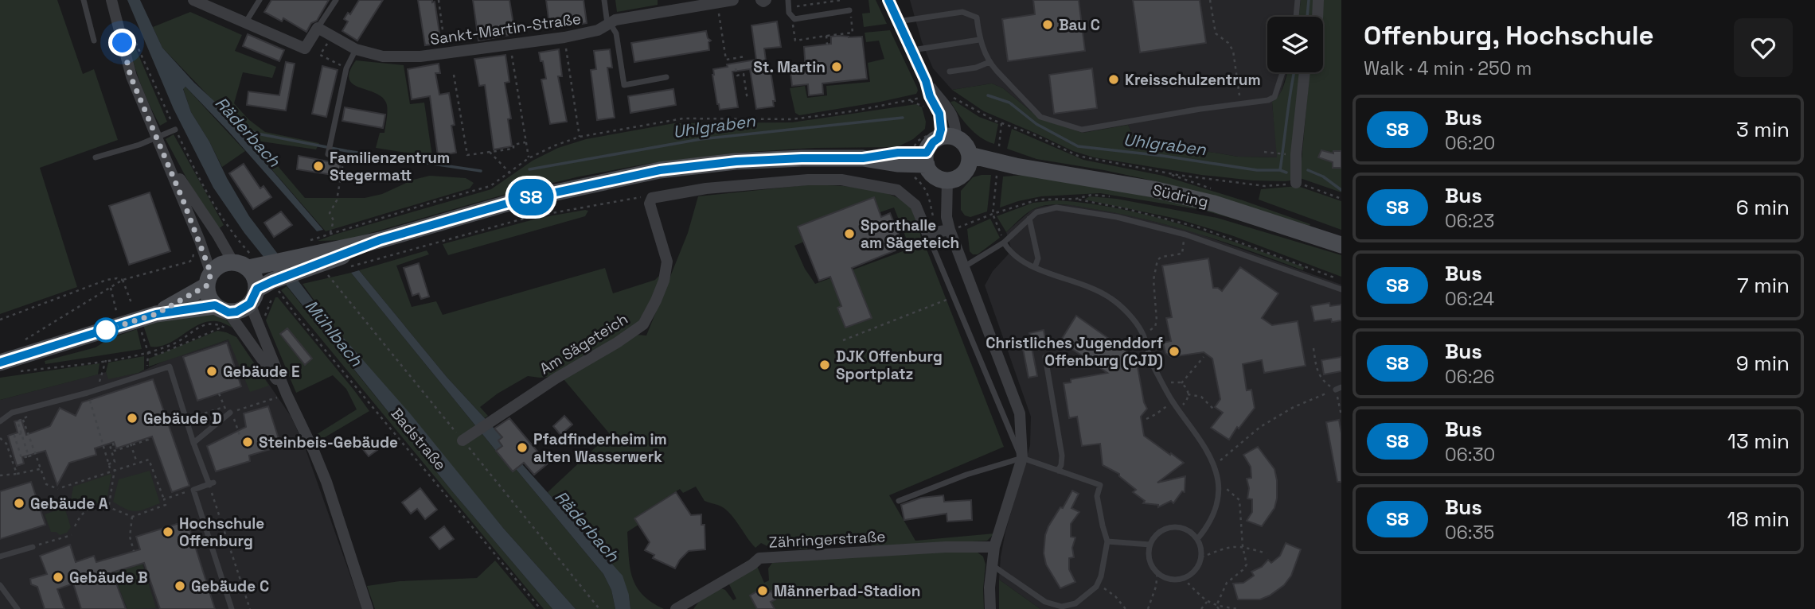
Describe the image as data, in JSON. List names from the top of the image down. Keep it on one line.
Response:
{"streets":{"street":["Sankt-Martin-Straße","Südring","Am Sägeteich","Zähringerstraße"],"path":["Badstraße"]},"water":["Uhlgraben","Räderbach","Mühlbach"],"places":["Bau C","St. Martin","Kreisschulzentrum","Familienzentrum Stegermatt","Sporthalle am Sägeteich","Christliches Jugenddorf Offenburg (CJD)","DJK Offenburg Sportplatz","Gebäude E","Gebäude D","Steinbeis-Gebäude","Pfadfinderheim im alten Wasserwerk","Gebäude A","Hochschule Offenburg","Gebäude B","Gebäude C","Männerbad-Stadion"],"lines":["bus line S8"],"page":{"on_map":"S8","heading":["Offenburg, Hochschule","Walk · 4 min · 250 m"],"list":[{"mark":"S8","name":"Bus","note":"06:20","value":"3 min"},{"mark":"S8","name":"Bus","note":"06:23","value":"6 min"},{"mark":"S8","name":"Bus","note":"06:24","value":"7 min"},{"mark":"S8","name":"Bus","note":"06:26","value":"9 min"},{"mark":"S8","name":"Bus","note":"06:30","value":"13 min"},{"mark":"S8","name":"Bus","note":"06:35","value":"18 min"}]}}
